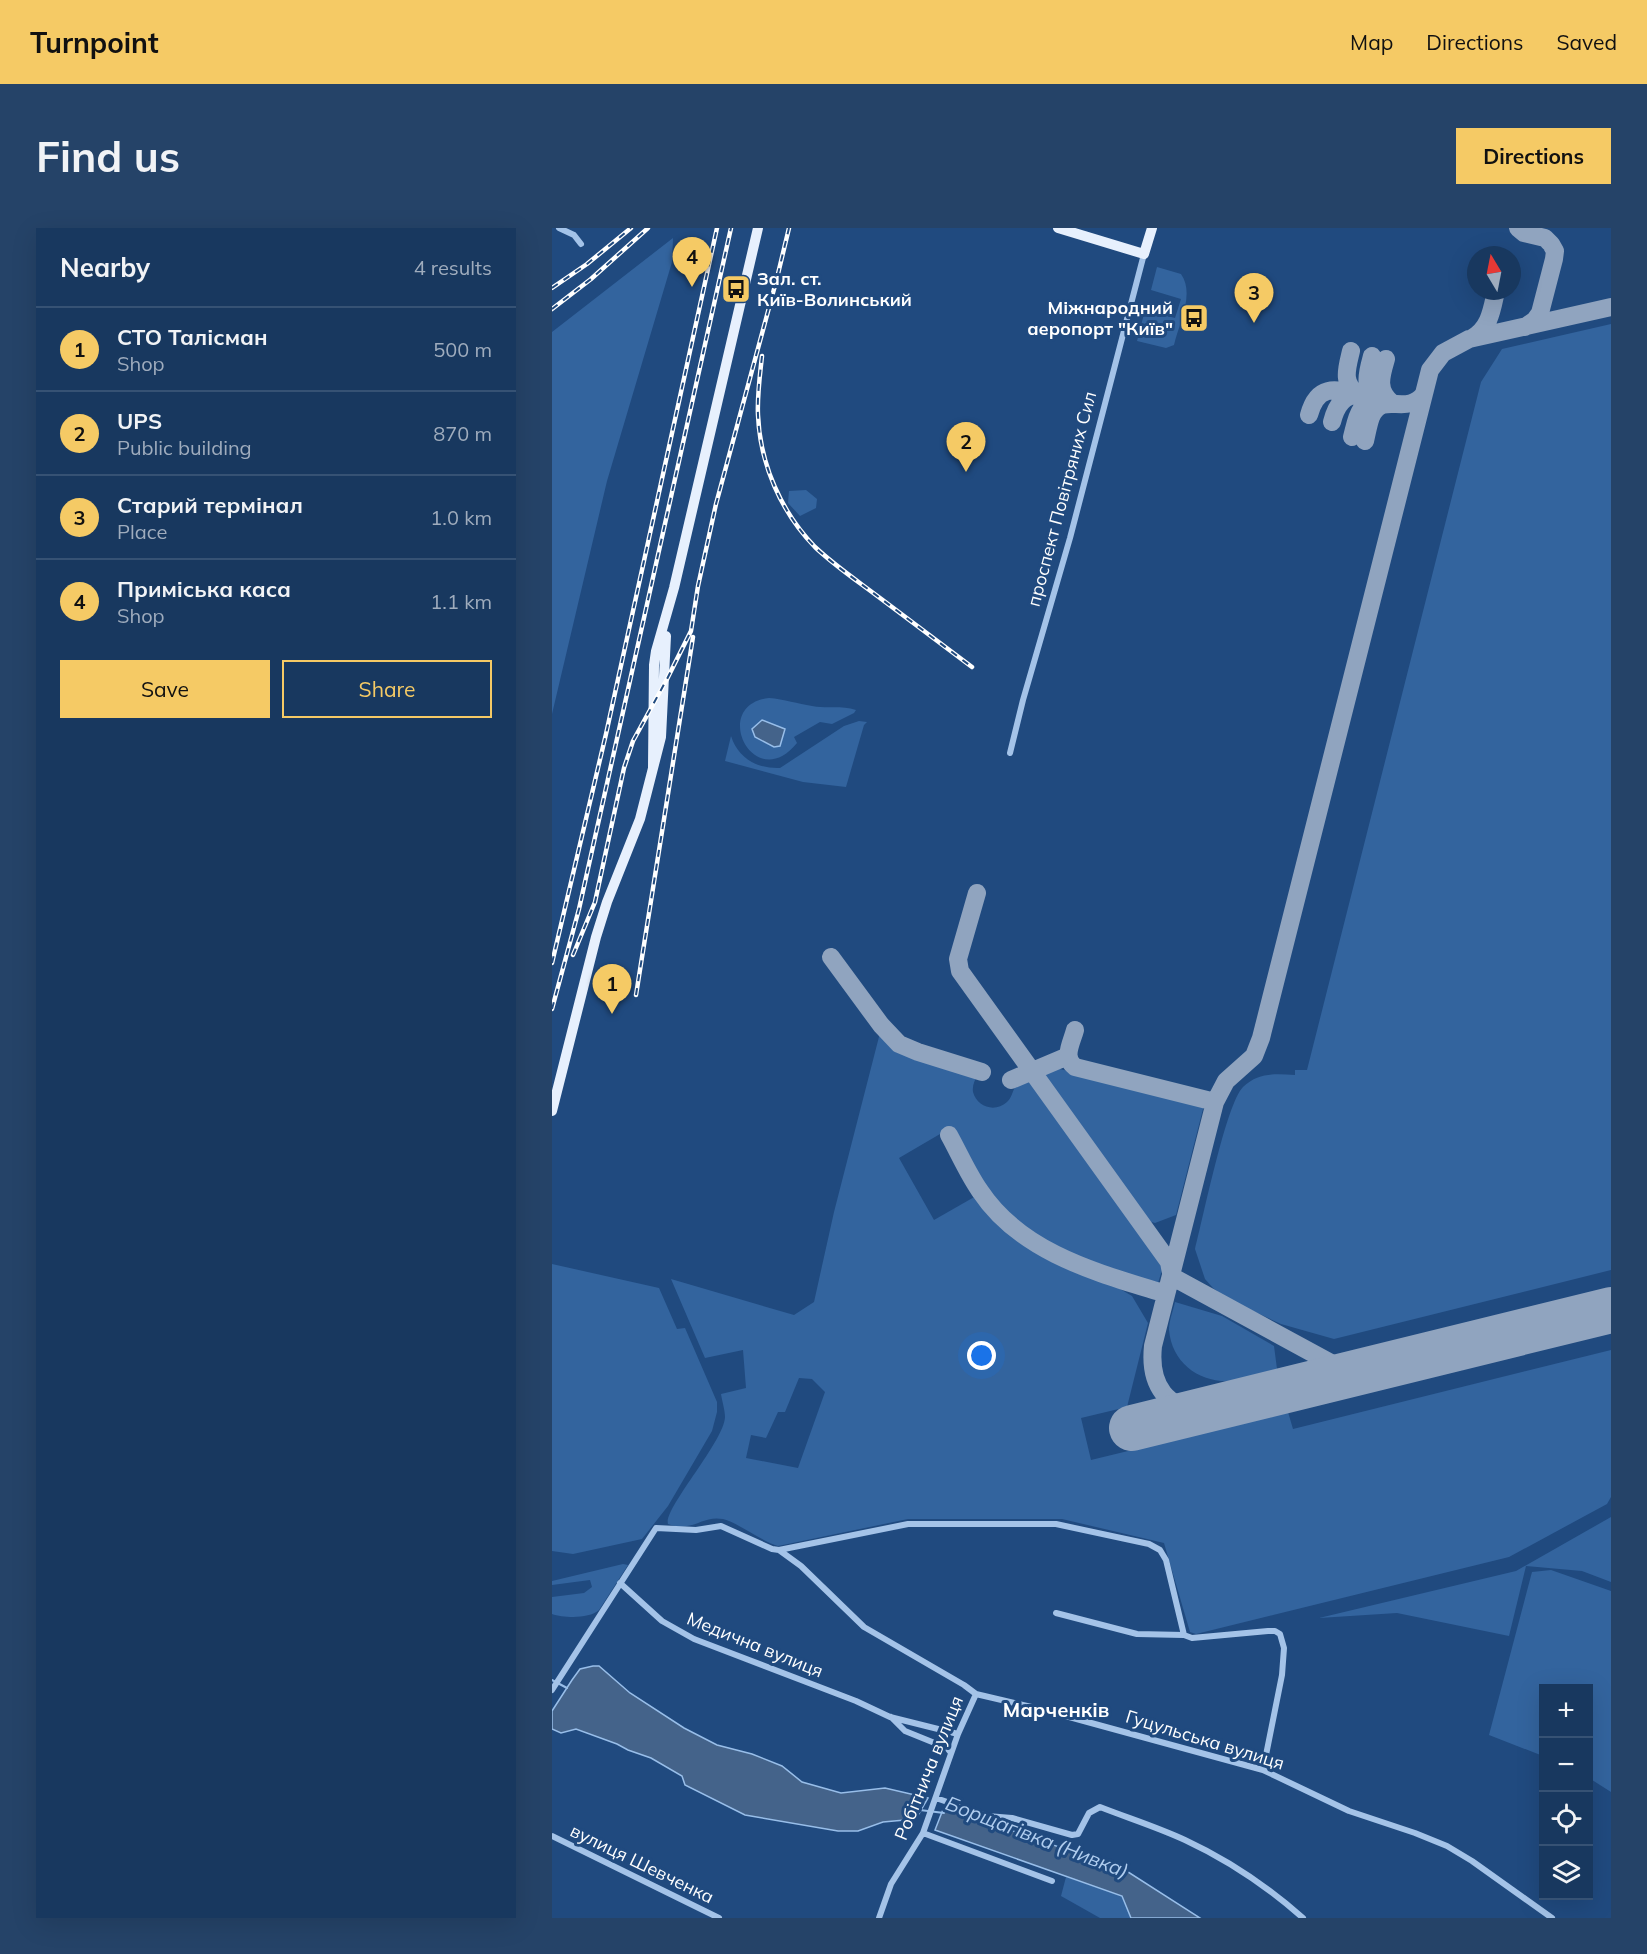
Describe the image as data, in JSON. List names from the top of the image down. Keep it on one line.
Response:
{"streets":{"main road":["проспект Повітряних Сил"],"street":["Медична вулиця","Гуцульська вулиця","Робітнича вулиця","вулиця Шевченка"]},"crossings":[["Медична вулиця","Гуцульська вулиця"],["Медична вулиця","Робітнича вулиця"],["Гуцульська вулиця","Робітнича вулиця"]],"districts":["Марченків"],"water":["Борщагівка (Нивка)"],"places":{"bus stop":["Зал. ст. Київ-Волинський","Міжнародний аеропорт \"Київ\""]},"north":"top","page":{"header":"Turnpoint","nav":["Map","Directions","Saved"],"buttons":["Directions",["Save","Share"]],"title":"Find us","heading":["Nearby","4 results"],"pins":["4","3","2","1"],"list":[{"mark":"1","name":"СТО Талісман","note":"Shop","value":"500 m"},{"mark":"2","name":"UPS","note":"Public building","value":"870 m"},{"mark":"3","name":"Старий термінал","note":"Place","value":"1.0 km"},{"mark":"4","name":"Приміська каса","note":"Shop","value":"1.1 km"}],"map_buttons":["+","−"]}}
